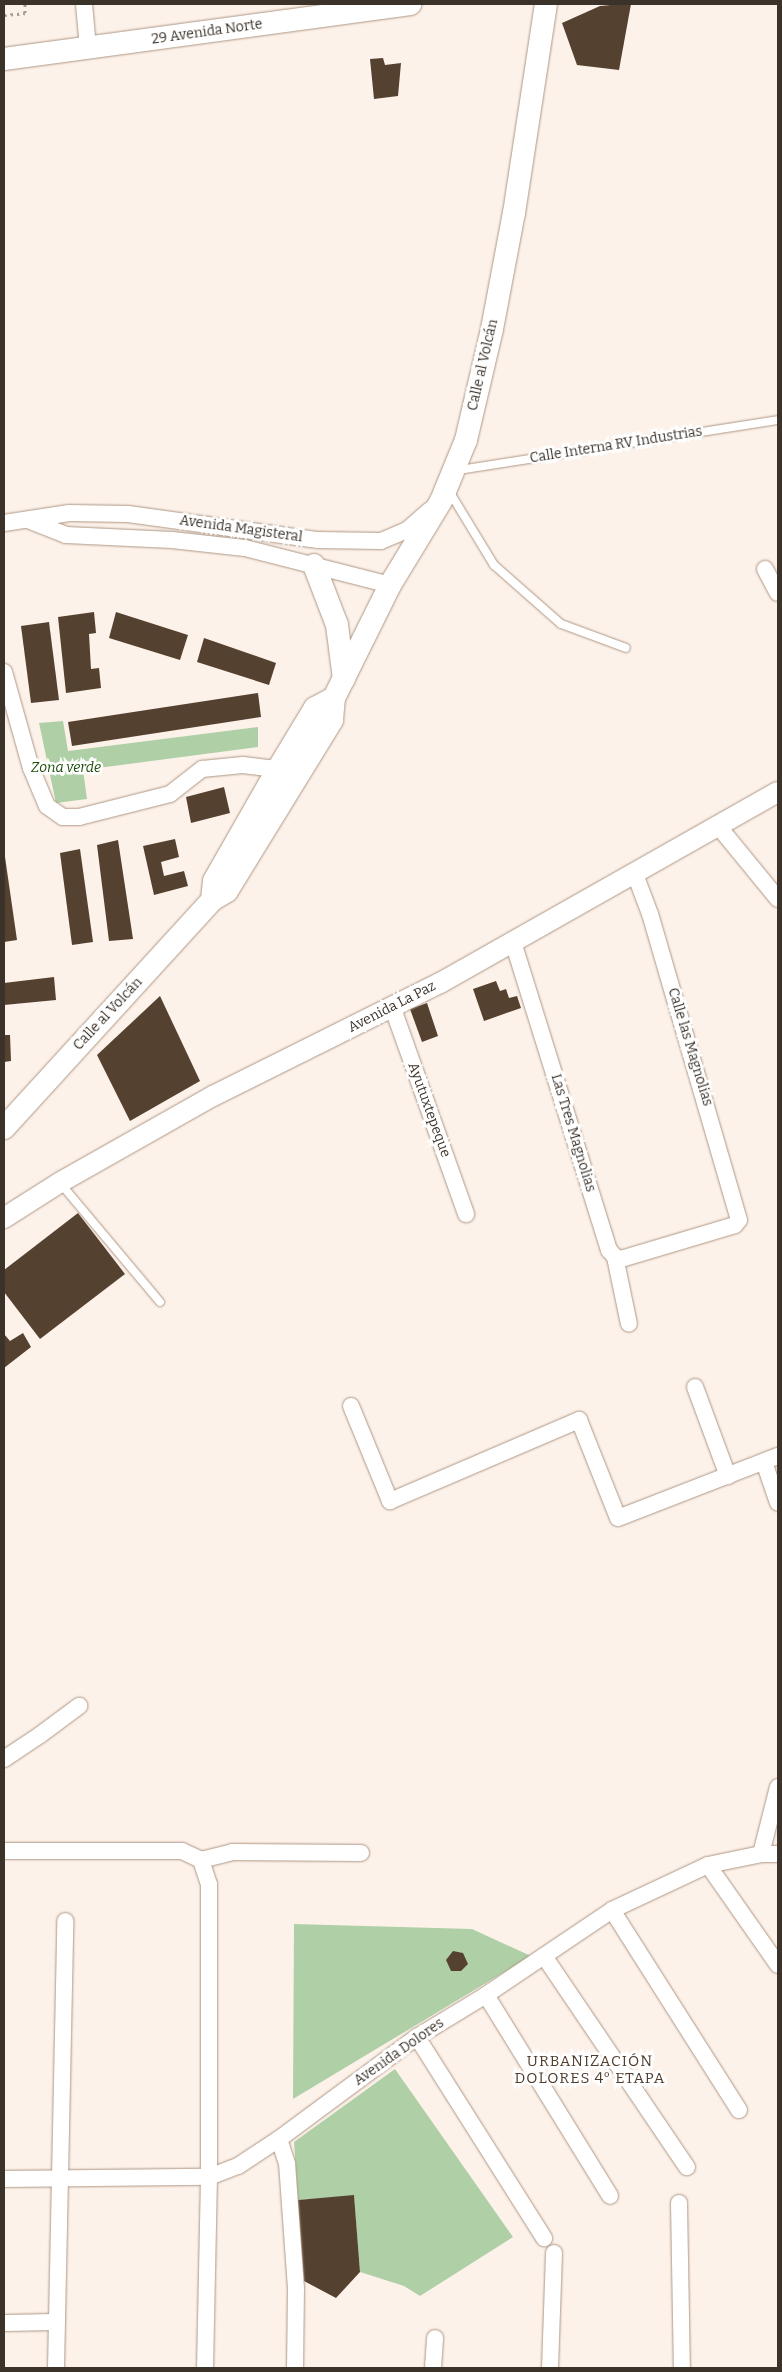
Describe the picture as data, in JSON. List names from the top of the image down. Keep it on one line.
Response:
{"streets":{"main road":["29 Avenida Norte","Calle al Volcán"],"street":["Avenida Magisteral","Avenida La Paz","Calle las Magnolias","Ayutuxtepeque","Las Tres Magnolias","Avenida Dolores"],"lane":["Calle Interna RV Industrias"]},"crossings":[["Calle al Volcán","Calle Interna RV Industrias"],["Calle al Volcán","Avenida Magisteral"],["Calle Interna RV Industrias","Avenida Magisteral"],["Avenida La Paz","Calle las Magnolias"],["Avenida La Paz","Ayutuxtepeque"],["Avenida La Paz","Las Tres Magnolias"],["Calle las Magnolias","Las Tres Magnolias"]],"districts":["URBANIZACIÓN DOLORES 4° ETAPA"],"parks":["Zona verde"]}
